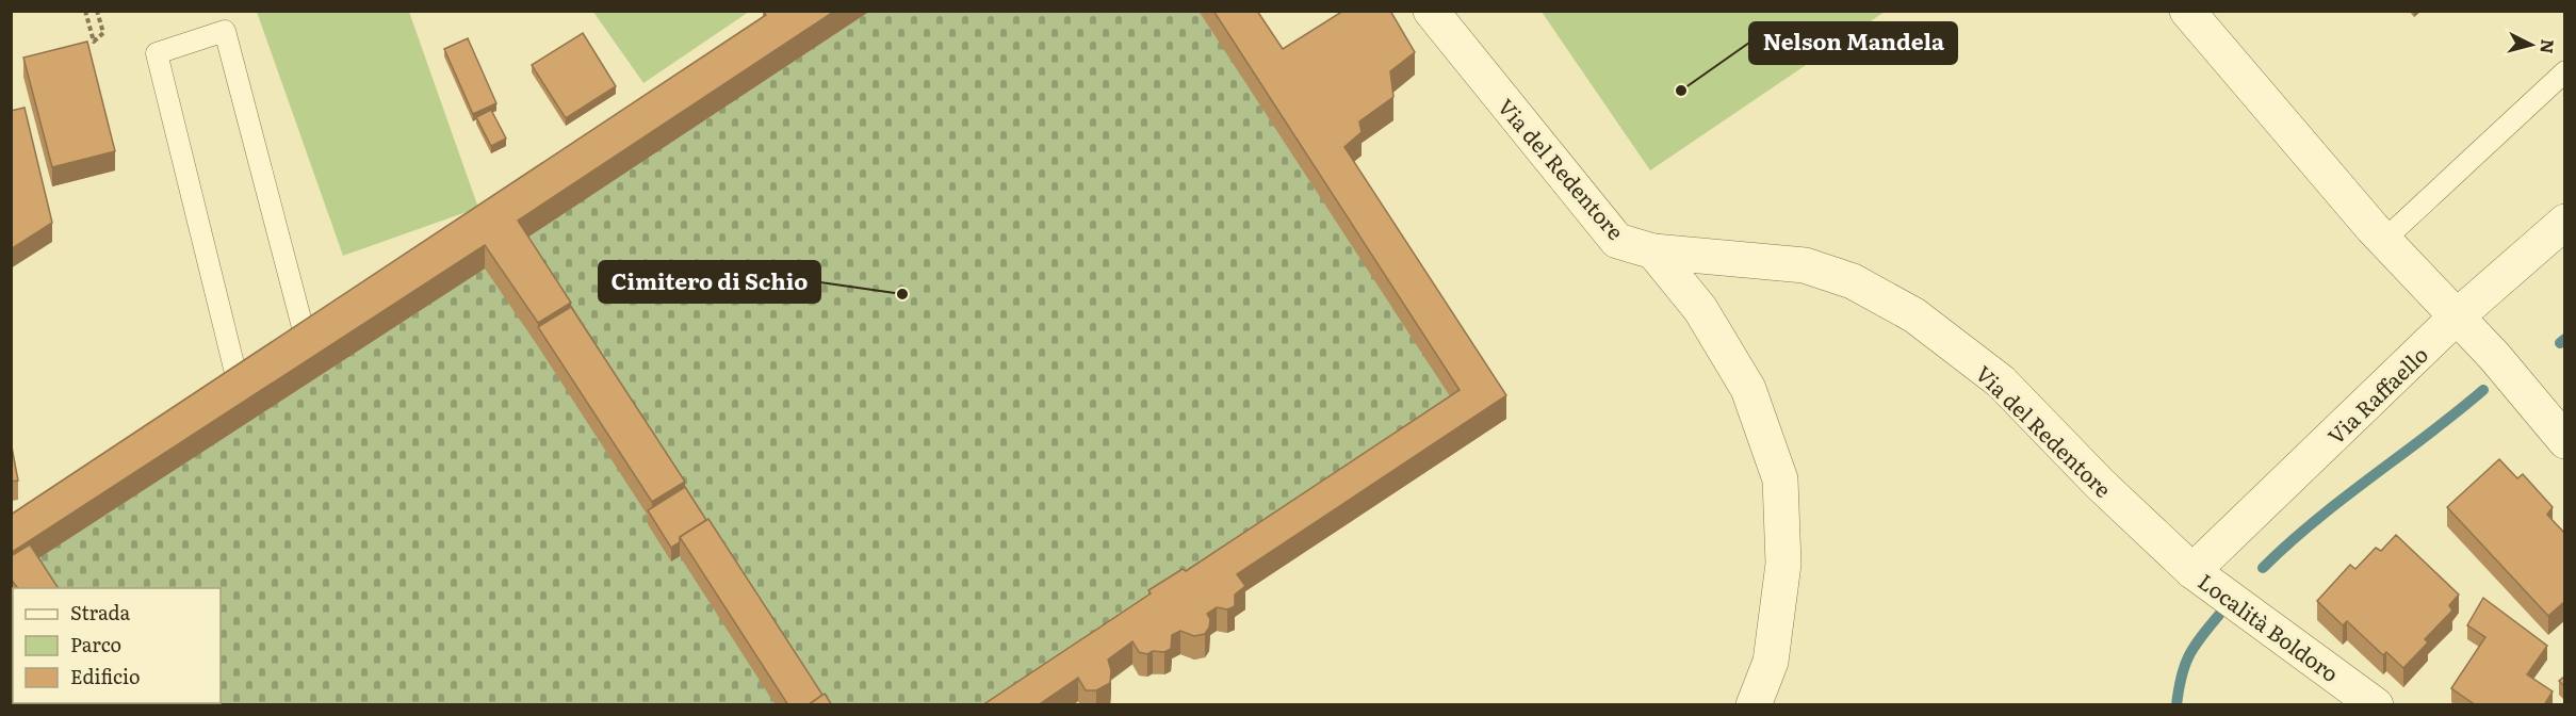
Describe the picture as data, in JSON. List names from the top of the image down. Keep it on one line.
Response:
{"streets":{"street":["Via del Redentore","Via Raffaello","Località Boldoro"]},"crossings":[["Via del Redentore","Via Raffaello"],["Via del Redentore","Località Boldoro"],["Via Raffaello","Località Boldoro"]],"places":["Nelson Mandela","Cimitero di Schio"],"legend":["Strada","Parco","Edificio"],"north":"right"}
